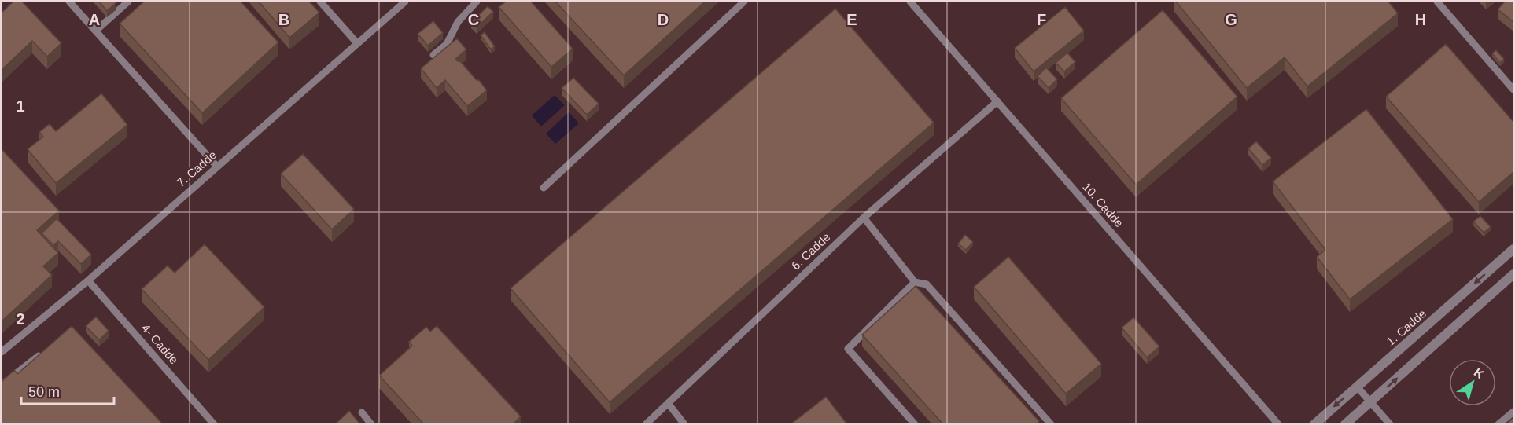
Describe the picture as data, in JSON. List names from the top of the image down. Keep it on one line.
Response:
{"streets":{"street":["1. Cadde"],"lane":["7. Cadde","10. Cadde","6. Cadde","4- Cadde"]},"crossings":[["7. Cadde","4- Cadde"],["10. Cadde","6. Cadde"]],"scale_bar":"50 m","north":"top right","grid":{"columns":["A","B","C","D","E","F","G","H"],"rows":["1","2"]}}
